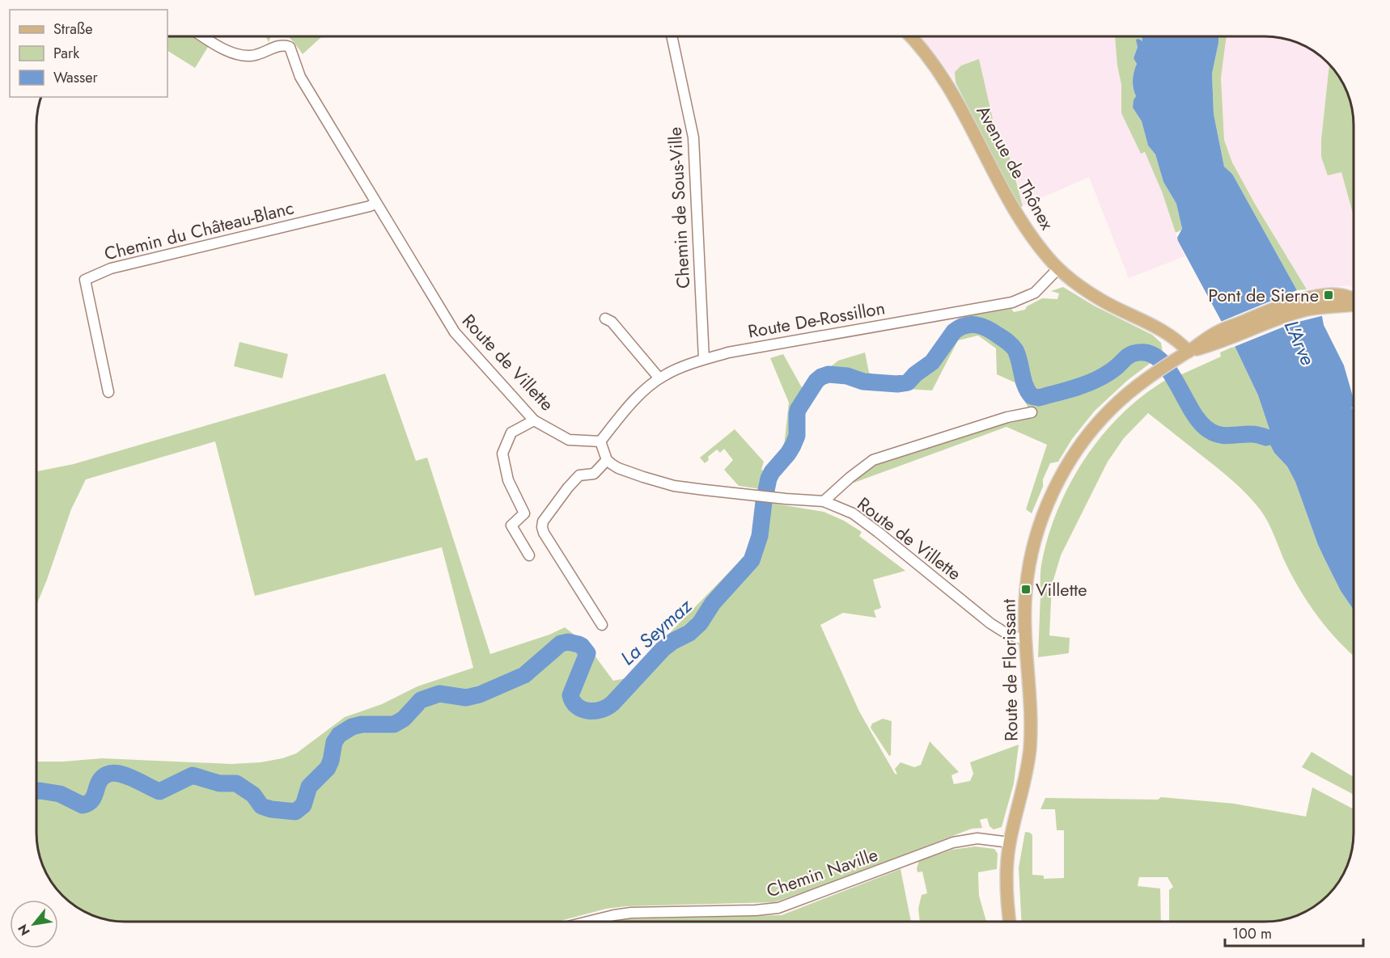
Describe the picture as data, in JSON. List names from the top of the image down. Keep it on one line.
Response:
{"streets":{"main road":["Avenue de Thônex","Route de Florissant"],"street":["Chemin de Sous-Ville","Chemin du Château-Blanc","Route De-Rossillon","Route de Villette","Chemin Naville"]},"crossings":[["Avenue de Thônex","Route De-Rossillon"],["Avenue de Thônex","Route de Florissant"],["Chemin de Sous-Ville","Route De-Rossillon"],["Chemin du Château-Blanc","Route de Villette"],["Route De-Rossillon","Route de Villette"],["Route de Villette","Route de Florissant"],["Route de Florissant","Chemin Naville"]],"water":["L'Arve","La Seymaz"],"places":{"transit":["Pont de Sierne","Villette"]},"legend":["Straße","Park","Wasser"],"scale_bar":"100 m","north":"bottom left"}
